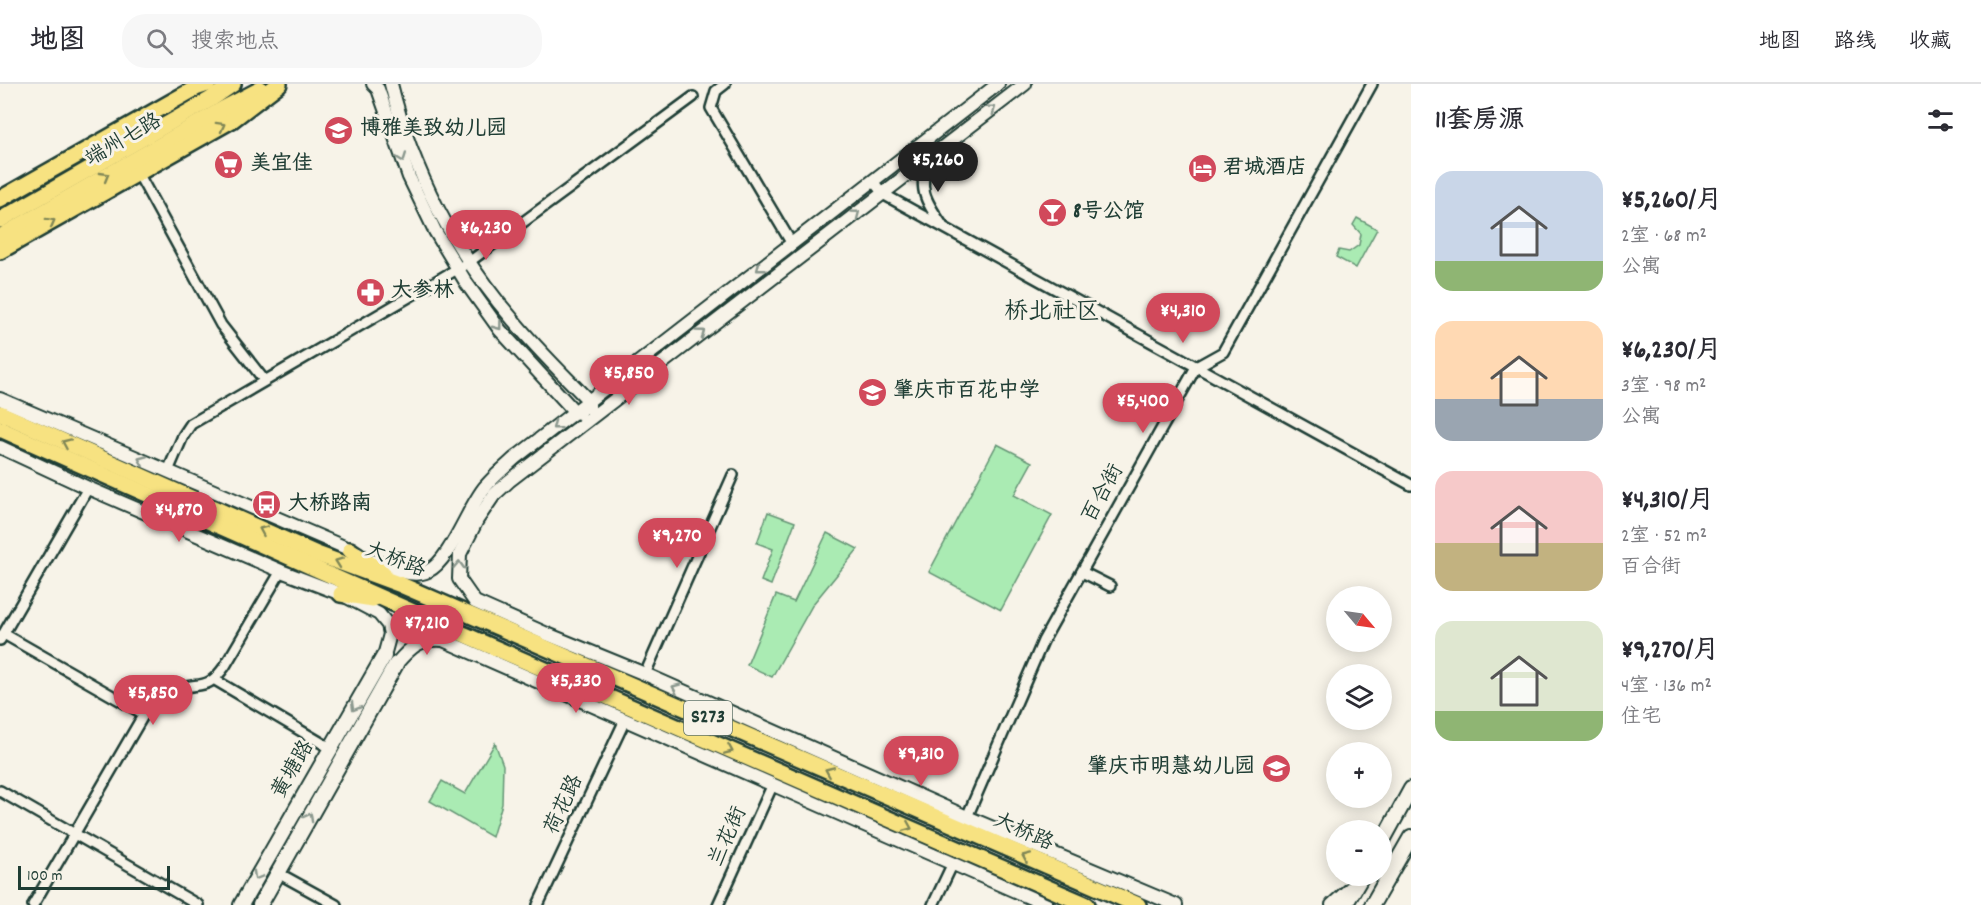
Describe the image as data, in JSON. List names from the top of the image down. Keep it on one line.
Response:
{"streets":{"main road":["端州七路","大桥路","S273","黄塘路"],"street":["百合街","荷花路","兰花街"]},"districts":["桥北社区"],"places":{"school or university":["博雅美致幼儿园","肇庆市百花中学","肇庆市明慧幼儿园"],"supermarket":["美宜佳"],"hotel":["君城酒店"],"bar":["8号公馆"],"pharmacy":["大参林"],"bus stop":["大桥路南"]},"scale_bar":"100 m","north":"bottom right","page":{"header":"地图","search":"搜索地点","nav":["地图","路线","收藏"],"heading":"11套房源","price":["¥5,260","¥6,230","¥4,310","¥5,850","¥5,400","¥4,870","¥9,270","¥7,210","¥5,330","¥5,850","¥9,310"],"list":[{"name":"¥5,260/月","note":"2室 · 68 m² · 公寓"},{"name":"¥6,230/月","note":"3室 · 98 m² · 公寓"},{"name":"¥4,310/月","note":"2室 · 52 m² · 百合街"},{"name":"¥9,270/月","note":"4室 · 136 m² · 住宅"}],"map_buttons":["+","−"],"scale":"100 m"}}
